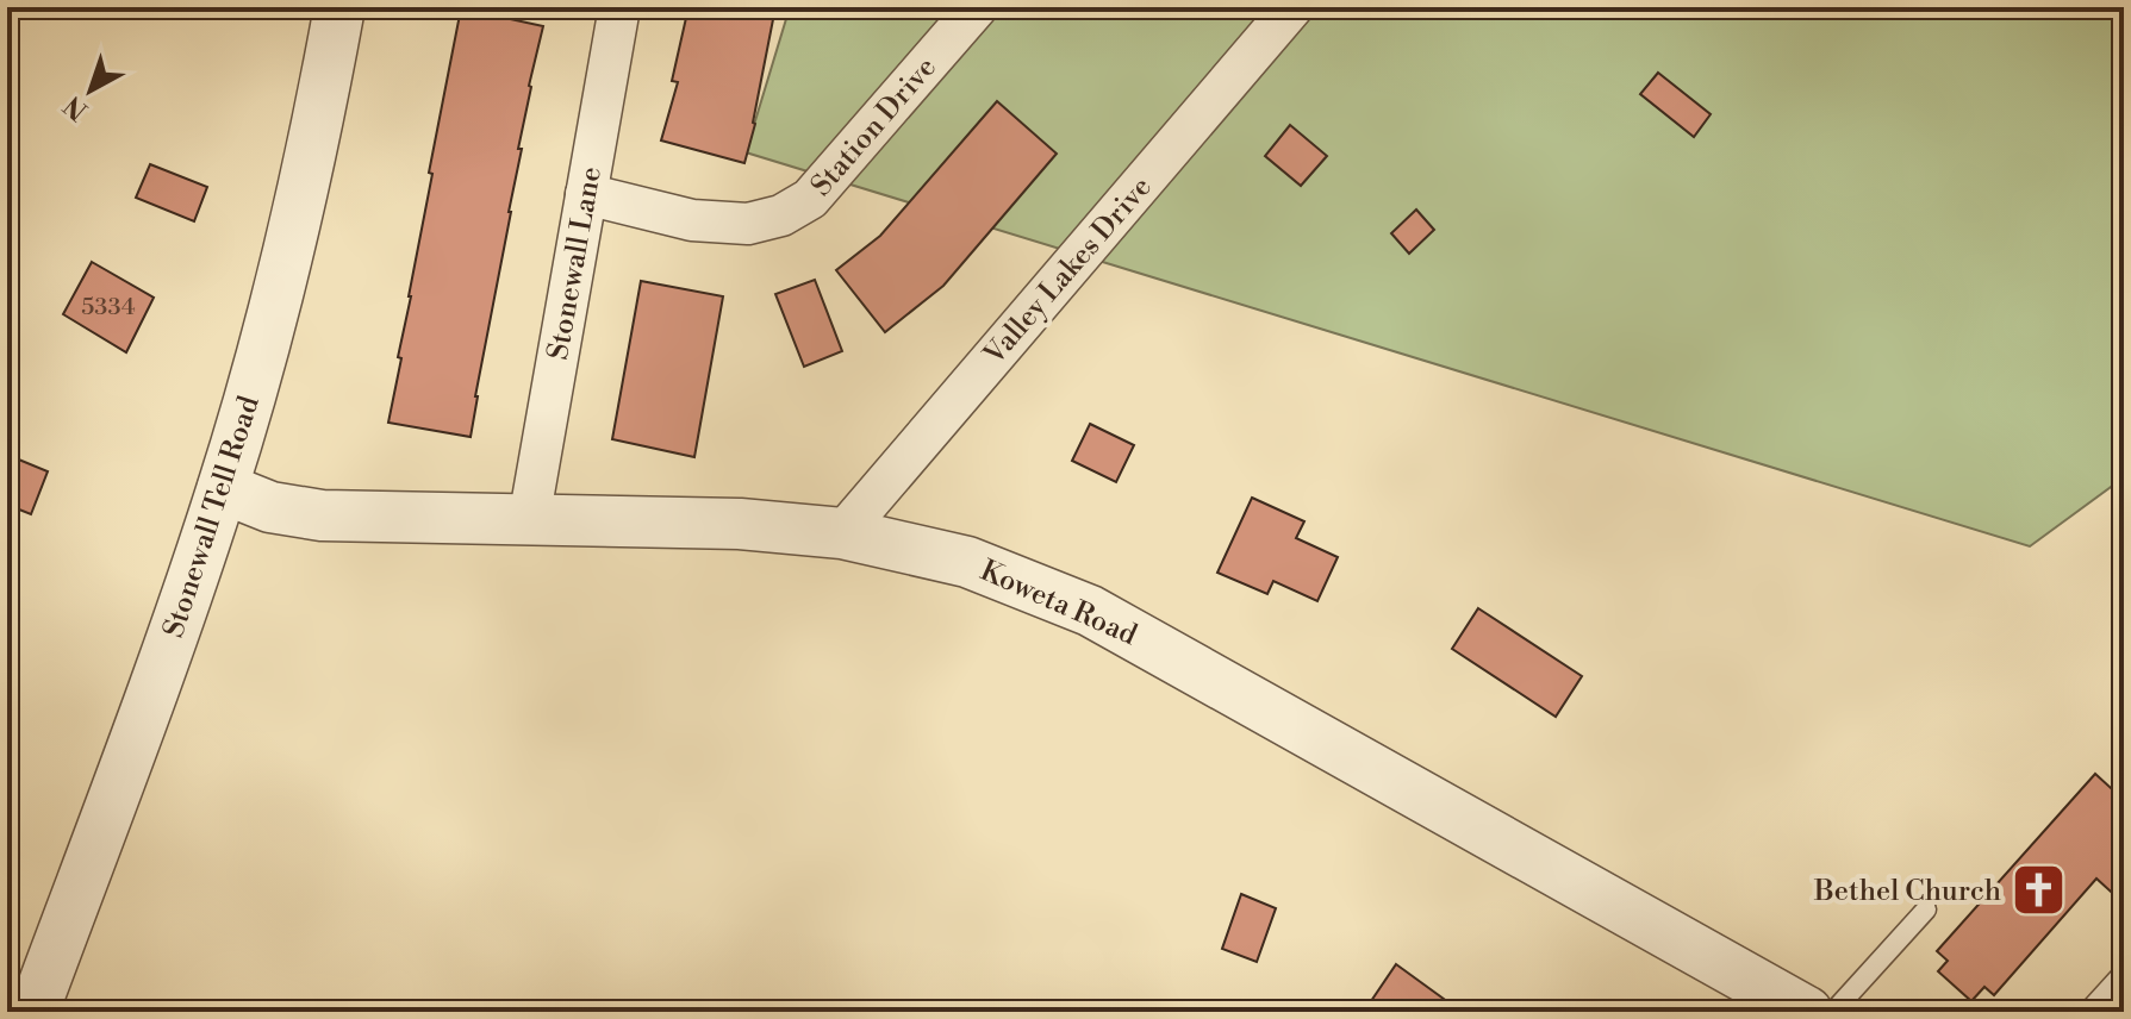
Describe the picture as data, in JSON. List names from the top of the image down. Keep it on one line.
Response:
{"streets":{"street":["Station Drive","Stonewall Lane","Valley Lakes Drive","Stonewall Tell Road","Koweta Road"]},"crossings":[["Station Drive","Stonewall Lane"],["Stonewall Lane","Koweta Road"],["Valley Lakes Drive","Koweta Road"],["Stonewall Tell Road","Koweta Road"]],"places":{"church":["Bethel Church"]},"house_numbers":["5334"],"north":"bottom left"}
